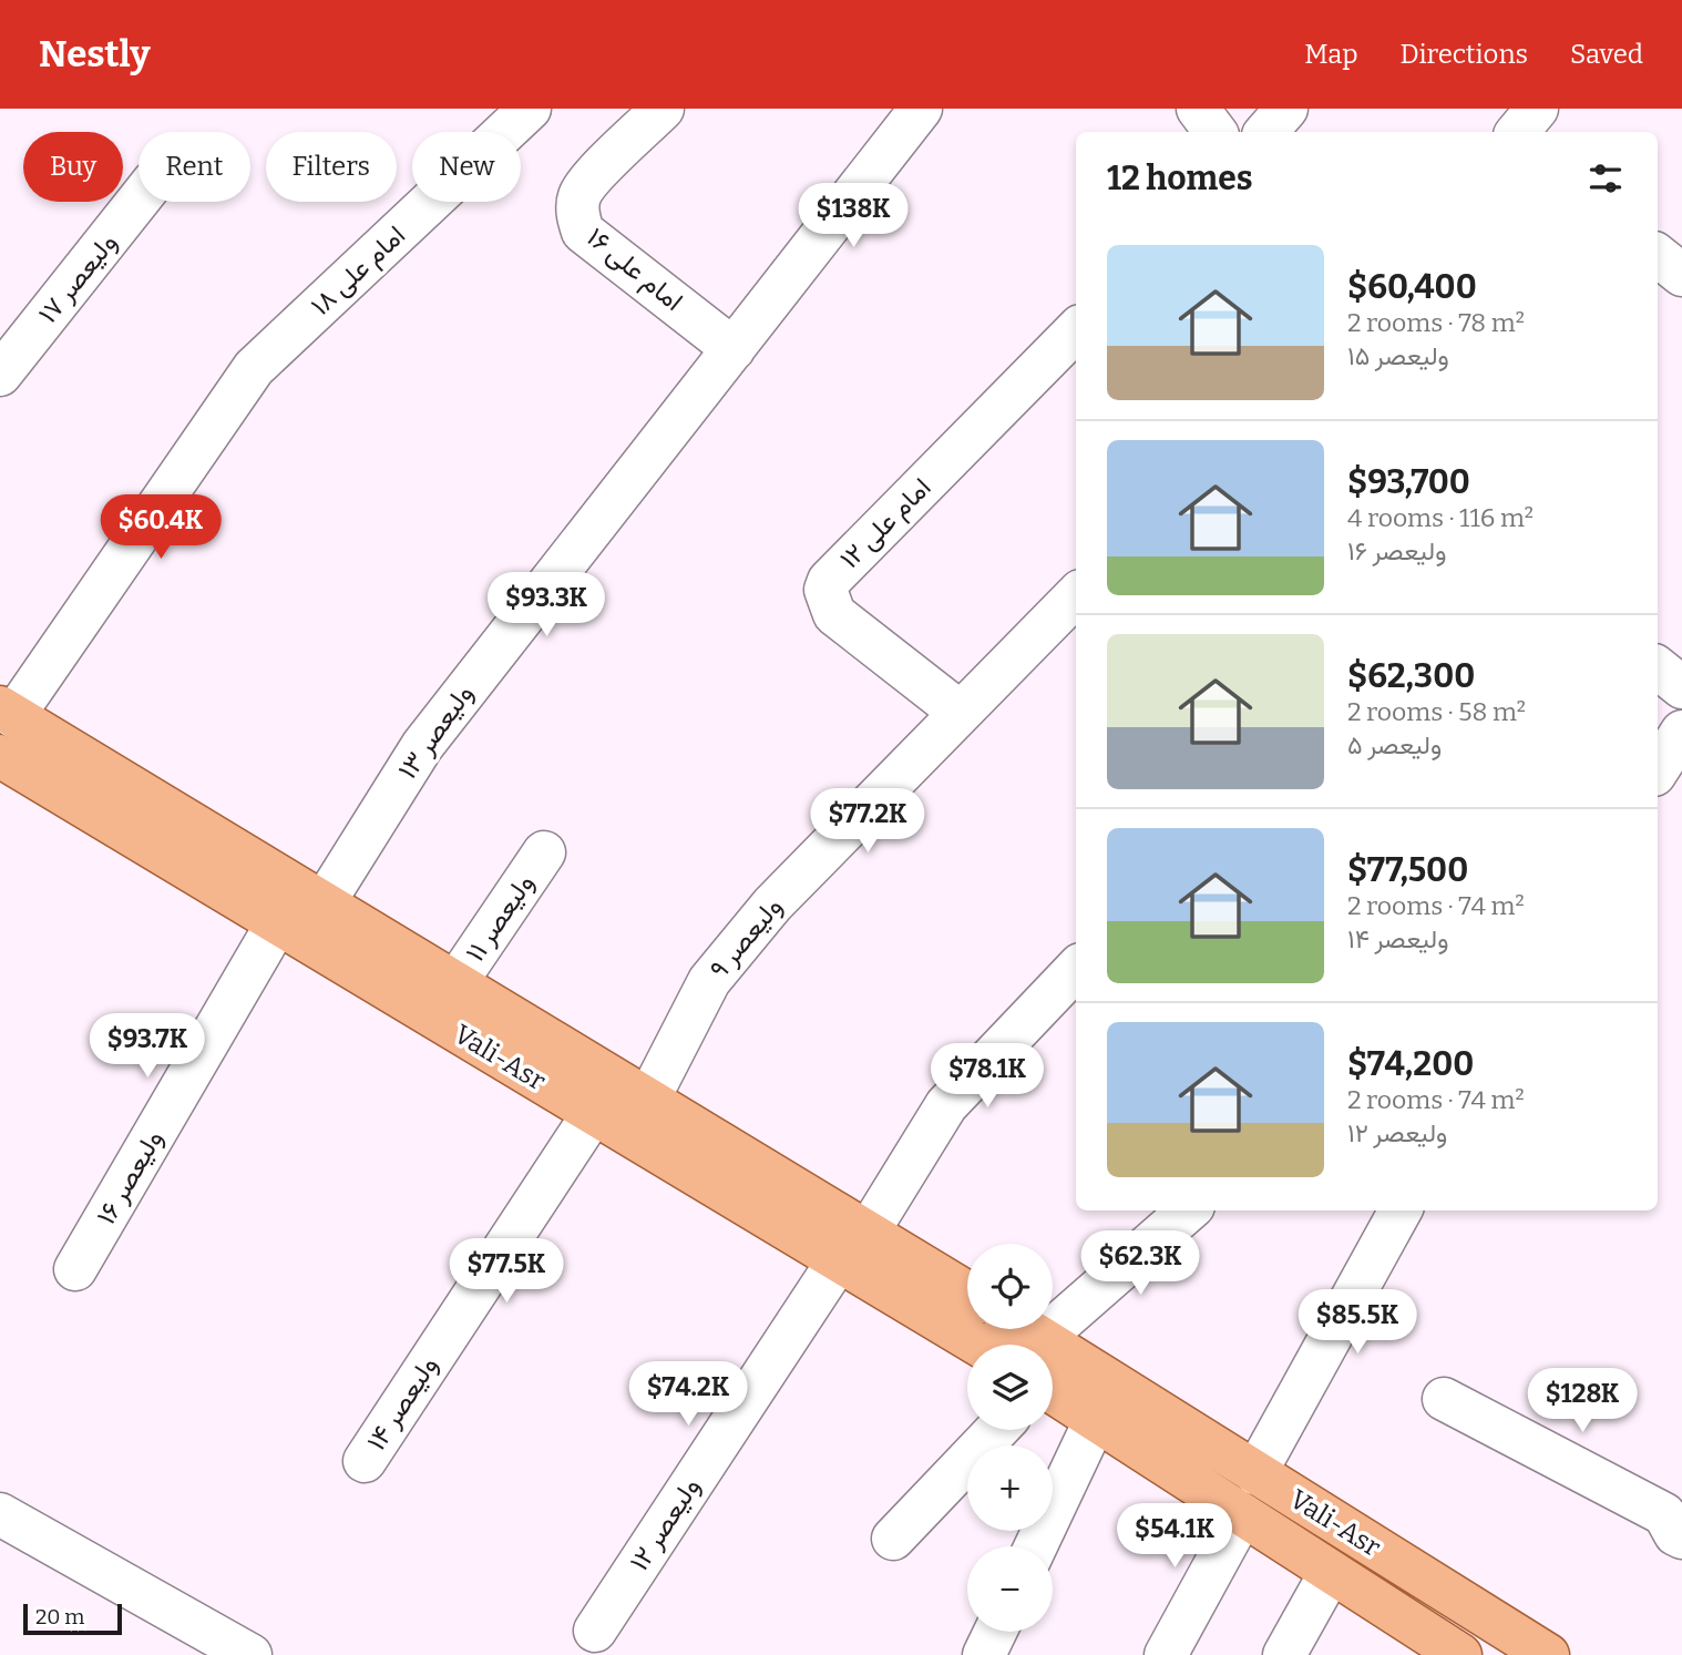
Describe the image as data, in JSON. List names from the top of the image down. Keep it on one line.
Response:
{"streets":{"main road":["Vali-Asr"],"street":["امام علی ۱۶","امام علی ۱۸","ولیعصر ۱۷","امام علی ۱۲","ولیعصر ۱۳","ولیعصر ۱۱","ولیعصر ۹","ولیعصر ۱۶","ولیعصر ۱۴","ولیعصر ۱۲"]},"crossings":[["امام علی ۱۶","ولیعصر ۱۳"],["امام علی ۱۸","Vali-Asr"],["امام علی ۱۲","ولیعصر ۹"],["ولیعصر ۱۳","Vali-Asr"],["ولیعصر ۱۱","Vali-Asr"],["ولیعصر ۹","Vali-Asr"],["Vali-Asr","ولیعصر ۱۶"],["Vali-Asr","ولیعصر ۱۴"],["Vali-Asr","ولیعصر ۱۲"]],"scale_bar":"20 m","page":{"header":"Nestly","nav":["Map","Directions","Saved"],"chip":["Buy","Rent","Filters","New"],"heading":"12 homes","price":["$138K","$60.4K","$93.3K","$77.2K","$93.7K","$78.1K","$62.3K","$77.5K","$85.5K","$74.2K","$128K","$54.1K"],"list":[{"name":"$60,400","note":"2 rooms · 78 m² · ولیعصر ۱۵"},{"name":"$93,700","note":"4 rooms · 116 m² · ولیعصر ۱۶"},{"name":"$62,300","note":"2 rooms · 58 m² · ولیعصر ۵"},{"name":"$77,500","note":"2 rooms · 74 m² · ولیعصر ۱۴"},{"name":"$74,200","note":"2 rooms · 74 m² · ولیعصر ۱۲"}],"map_buttons":["+","−"],"scale":"20 m"}}
